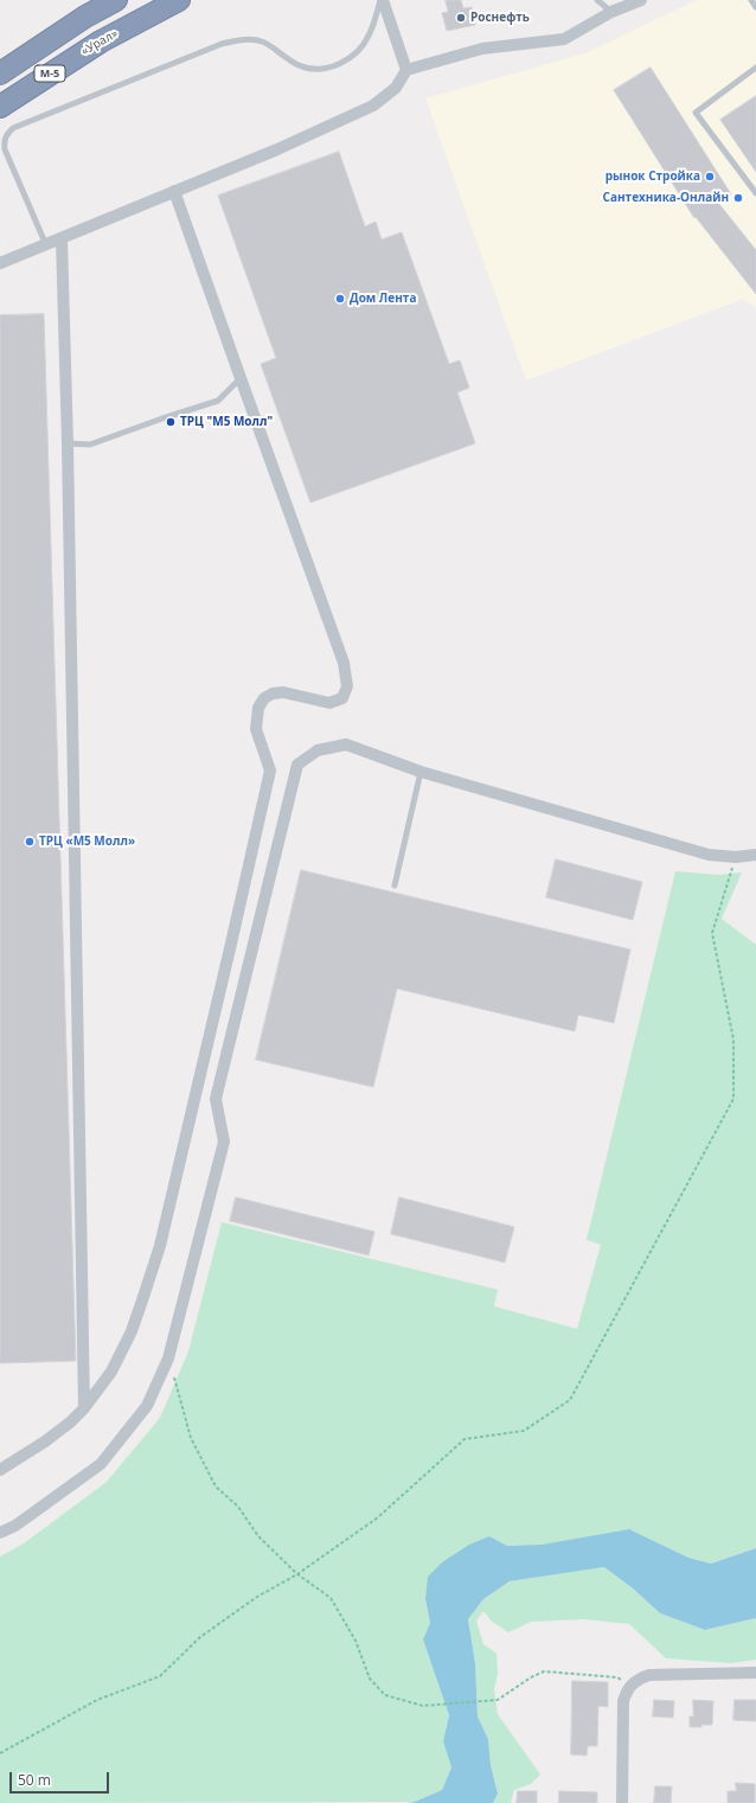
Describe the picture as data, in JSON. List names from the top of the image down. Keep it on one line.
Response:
{"streets":{"highway":["«Урал»","М-5"]},"places":["Роснефть","рынок Стройка","Сантехника-Онлайн","Дом Лента","ТРЦ \"М5 Молл\"","ТРЦ «М5 Молл»"],"scale_bar":"50 m"}
